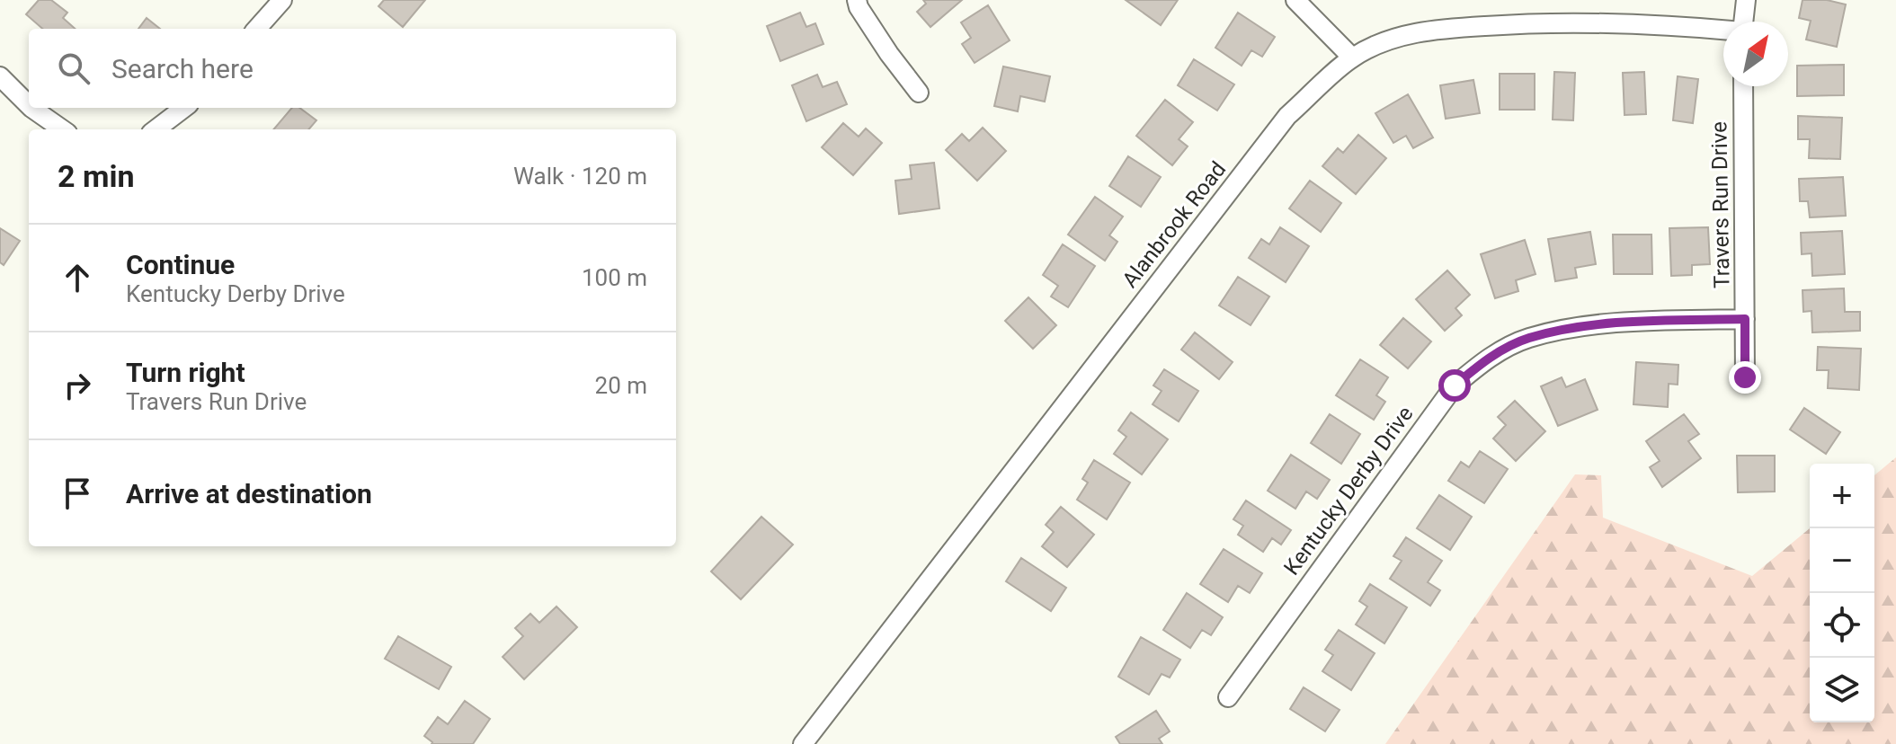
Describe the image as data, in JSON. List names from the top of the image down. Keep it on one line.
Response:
{"streets":{"street":["Travers Run Drive","Alanbrook Road","Kentucky Derby Drive"]},"crossings":[["Travers Run Drive","Kentucky Derby Drive"]],"north":"top right","page":{"search":"Search here","heading":["2 min","Walk · 120 m"],"list":[["Continue","Kentucky Derby Drive","100 m"],["Turn right","Travers Run Drive","20 m"],"Arrive at destination"],"map_buttons":["+","−"]}}
